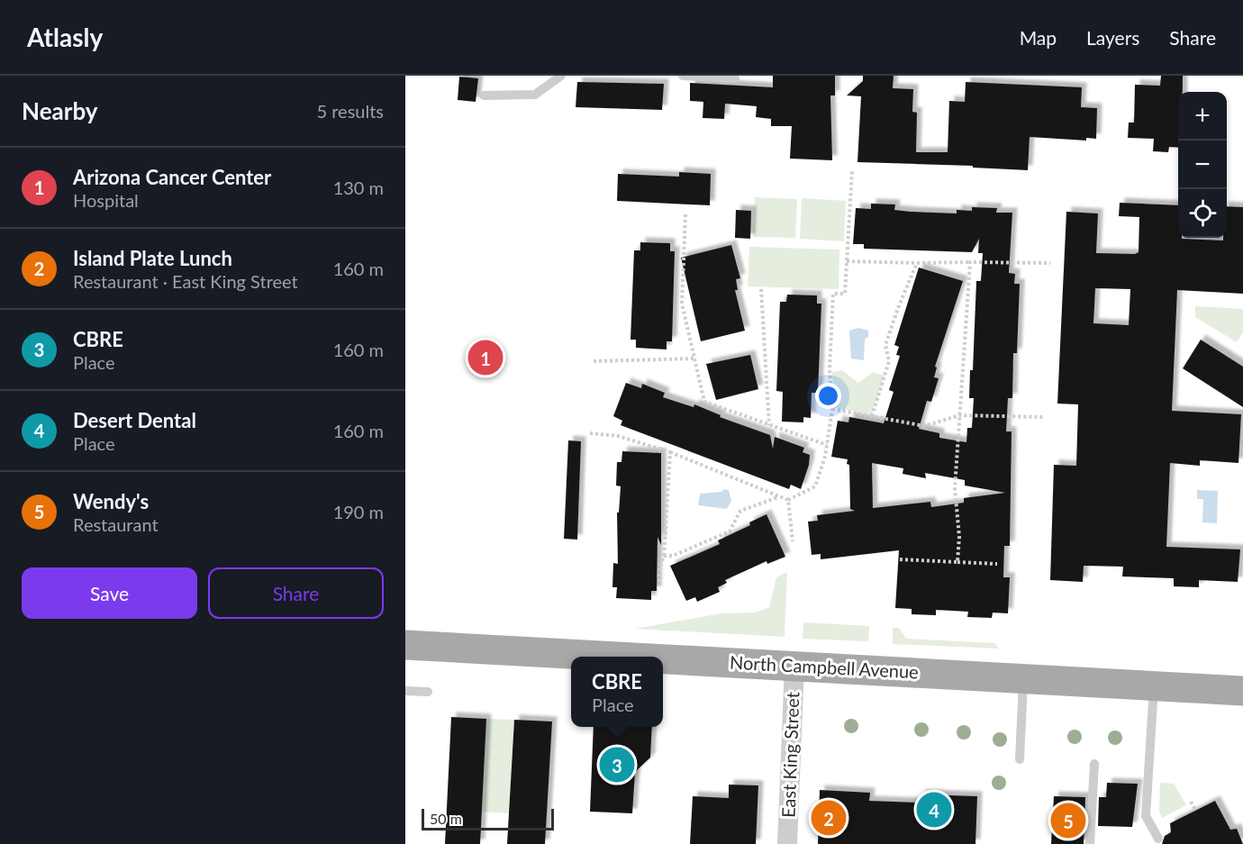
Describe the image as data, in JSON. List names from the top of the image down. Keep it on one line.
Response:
{"streets":{"main road":["North Campbell Avenue"],"street":["East King Street"]},"crossings":[["North Campbell Avenue","East King Street"]],"scale_bar":"50 m","page":{"header":"Atlasly","nav":["Map","Layers","Share"],"heading":["Nearby","5 results"],"map_buttons":["+","−"],"list":[{"mark":"1","name":"Arizona Cancer Center","note":"Hospital","value":"130 m"},{"mark":"2","name":"Island Plate Lunch","note":"Restaurant · East King Street","value":"160 m"},{"mark":"3","name":"CBRE","note":"Place","value":"160 m"},{"mark":"4","name":"Desert Dental","note":"Place","value":"160 m"},{"mark":"5","name":"Wendy's","note":"Restaurant","value":"190 m"}],"pins":["1","3","4","2","5"],"buttons":["Save","Share"],"popup":["CBRE","Place"],"scale":"50 m"}}
